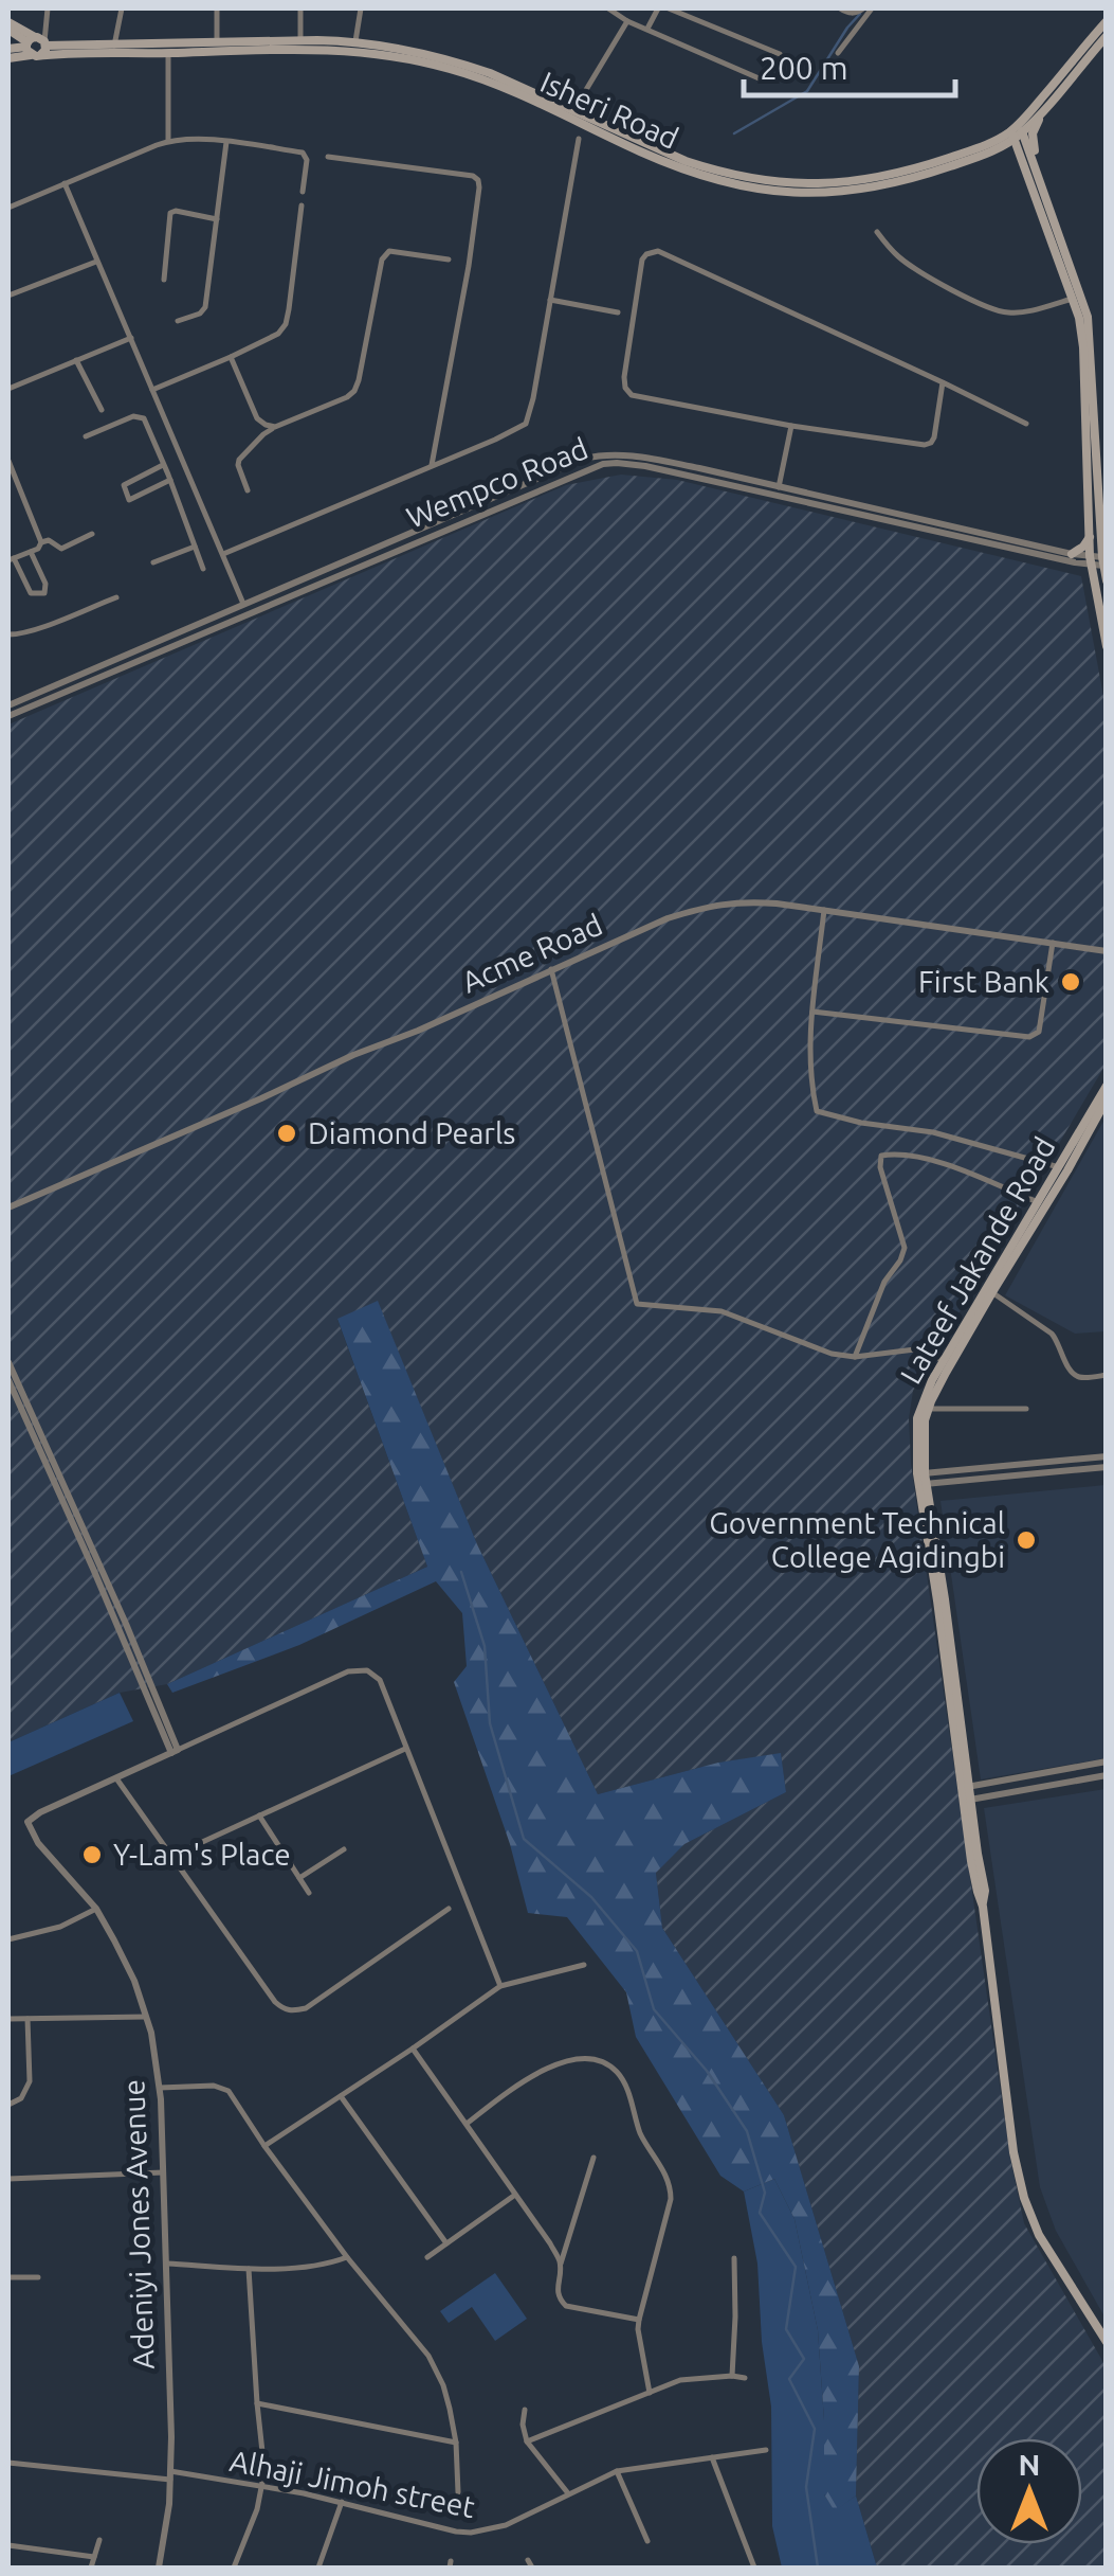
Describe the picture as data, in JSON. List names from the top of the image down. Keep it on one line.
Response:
{"streets":{"main road":["Isheri Road","Lateef Jakande Road"],"street":["Wempco Road","Acme Road","Adeniyi Jones Avenue","Alhaji Jimoh street"]},"crossings":[["Adeniyi Jones Avenue","Alhaji Jimoh street"]],"places":["First Bank","Diamond Pearls","Government Technical College Agidingbi","Y-Lam's Place"],"scale_bar":"200 m","north":"top"}
